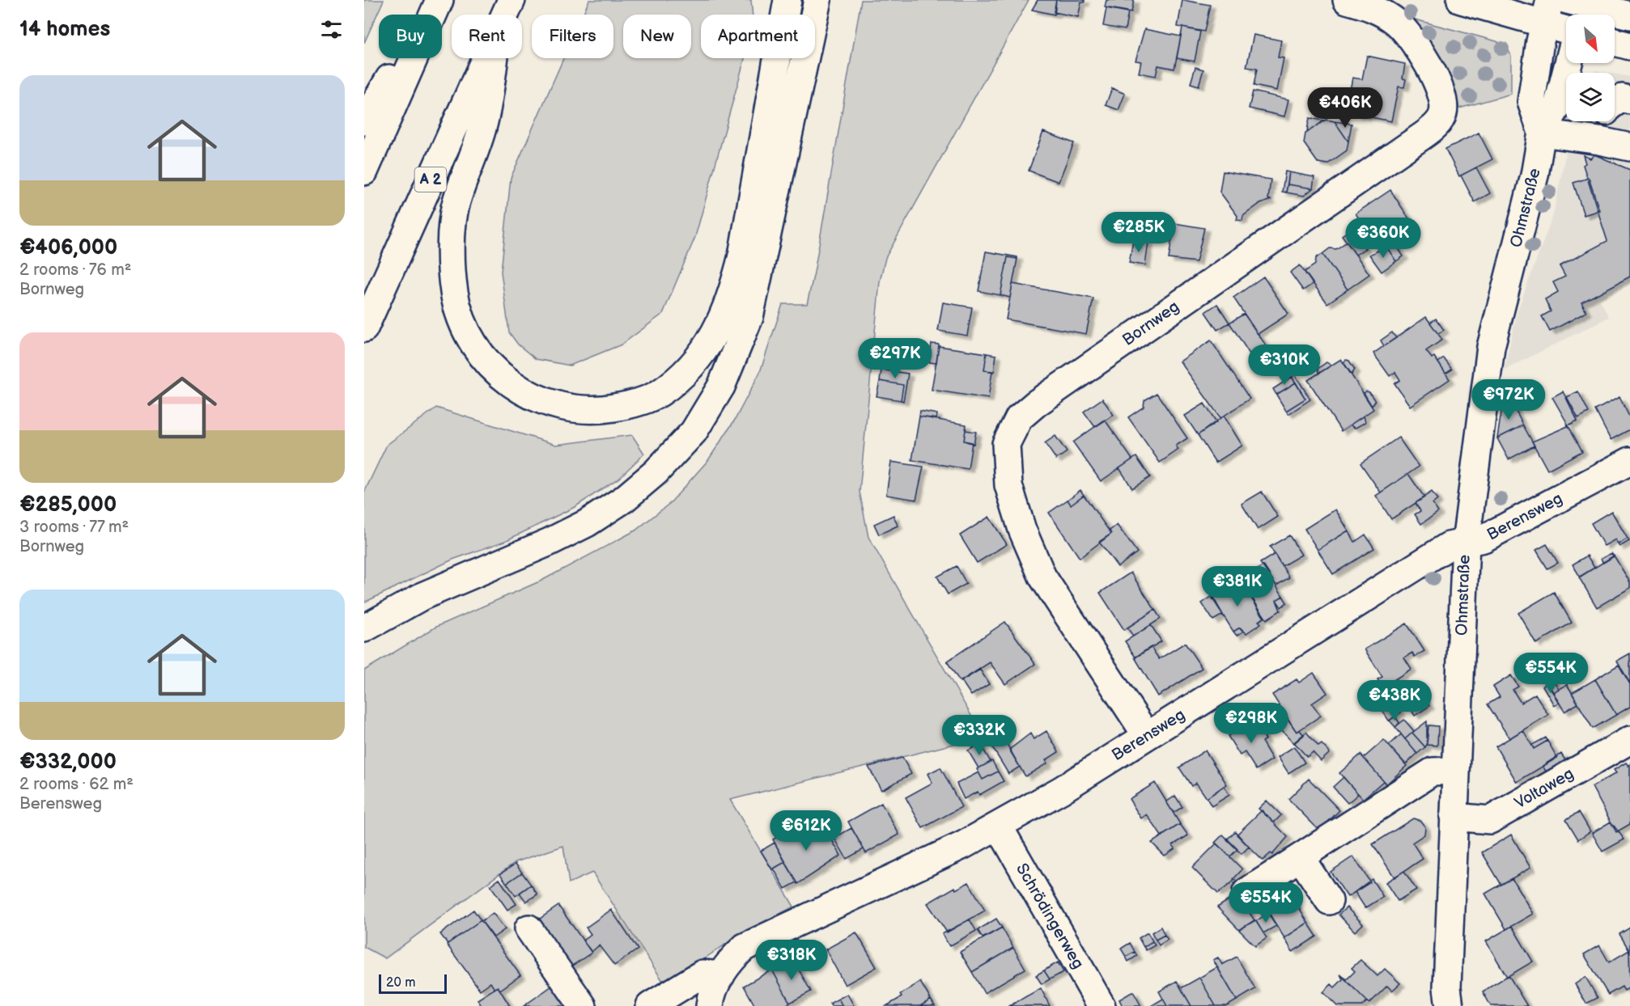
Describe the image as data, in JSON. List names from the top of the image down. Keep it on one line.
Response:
{"streets":{"main road":["A 2","Ohmstraße","Bornweg","Berensweg","Voltaweg","Schrödingerweg"]},"crossings":[["Ohmstraße","Berensweg"],["Ohmstraße","Voltaweg"],["Bornweg","Berensweg"],["Berensweg","Schrödingerweg"]],"scale_bar":"20 m","north":"bottom right","page":{"heading":"14 homes","chip":["Buy","Rent","Filters","New","Apartment"],"list":[{"name":"€406,000","note":"2 rooms · 76 m² · Bornweg"},{"name":"€285,000","note":"3 rooms · 77 m² · Bornweg"},{"name":"€332,000","note":"2 rooms · 62 m² · Berensweg"}],"price":["€406K","€285K","€360K","€297K","€310K","€972K","€381K","€554K","€438K","€298K","€332K","€612K","€554K","€318K"],"scale":"20 m"}}
